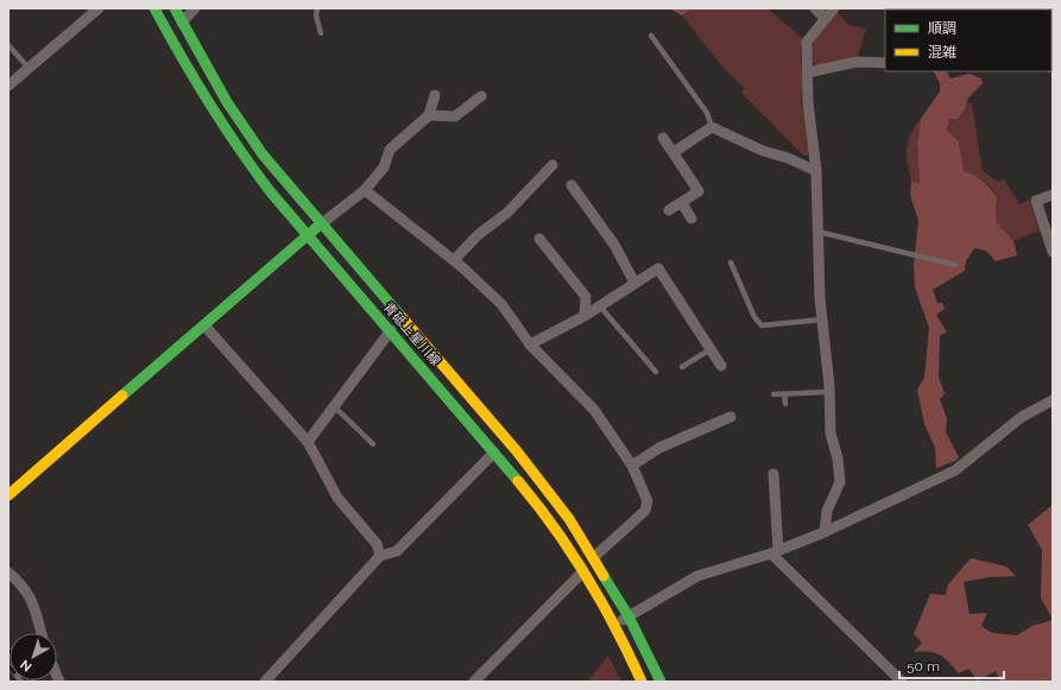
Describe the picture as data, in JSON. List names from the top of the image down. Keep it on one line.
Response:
{"streets":{"main road":["青砥上星川線"]},"legend":["順調","混雑"],"scale_bar":"50 m","north":"bottom left"}
